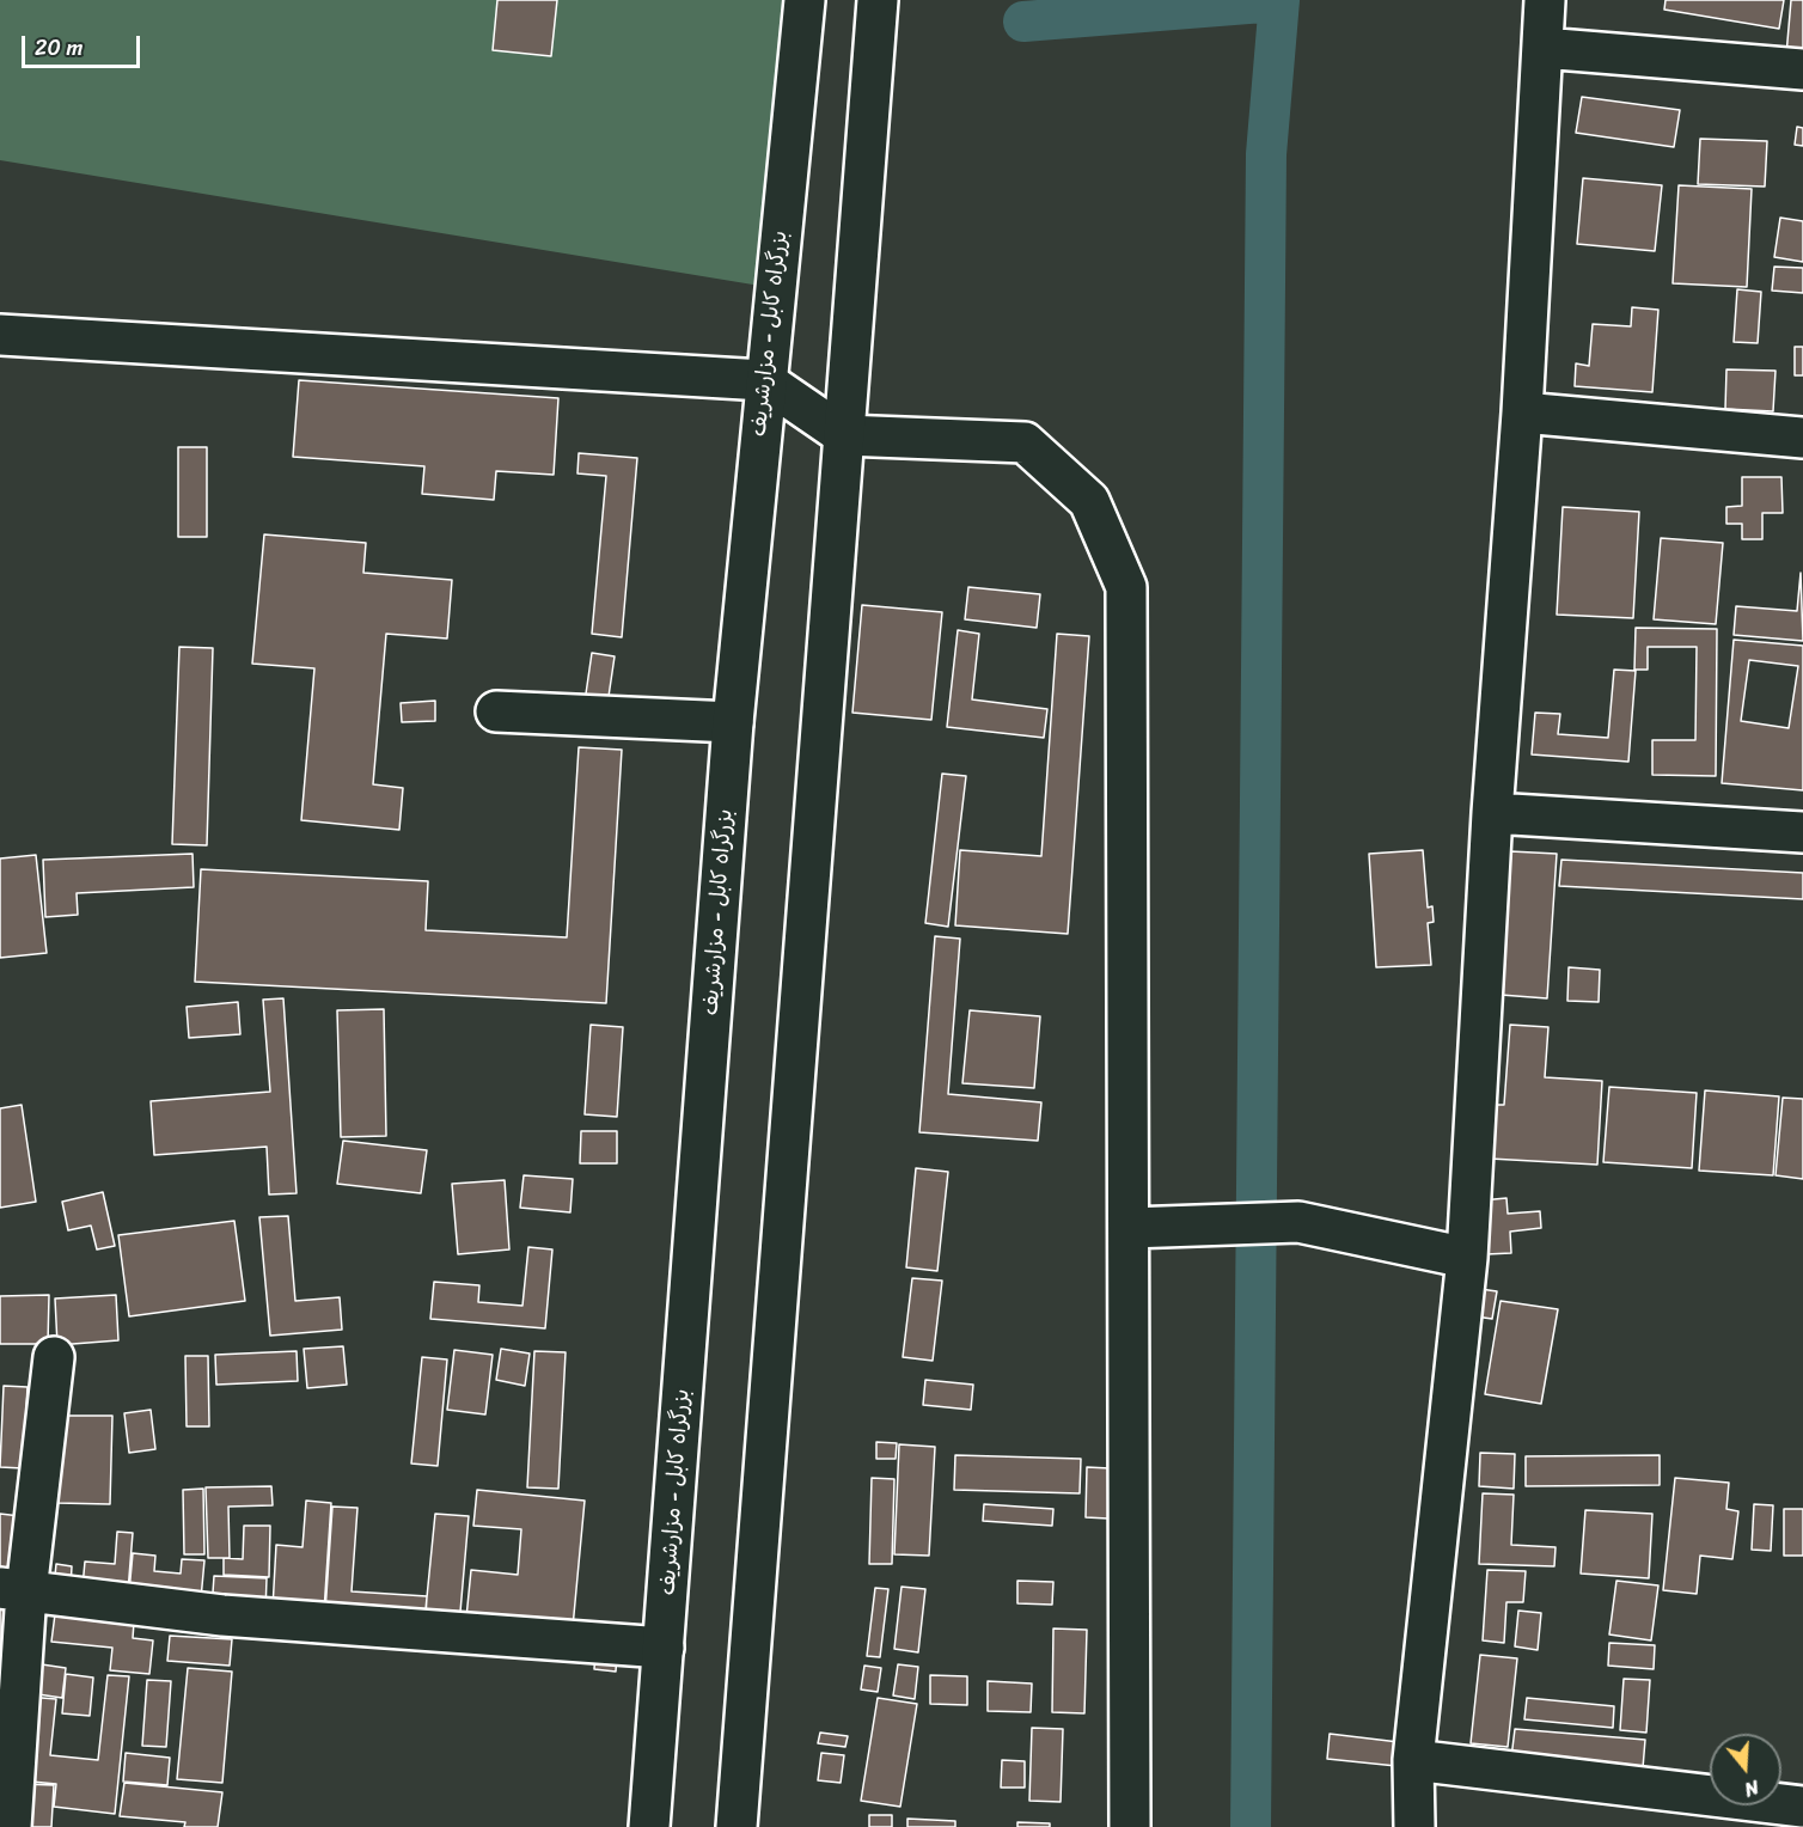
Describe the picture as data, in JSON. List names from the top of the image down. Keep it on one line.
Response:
{"streets":{"main road":["بزرگراه کابل - مزارشریف"]},"scale_bar":"20 m","north":"bottom"}
